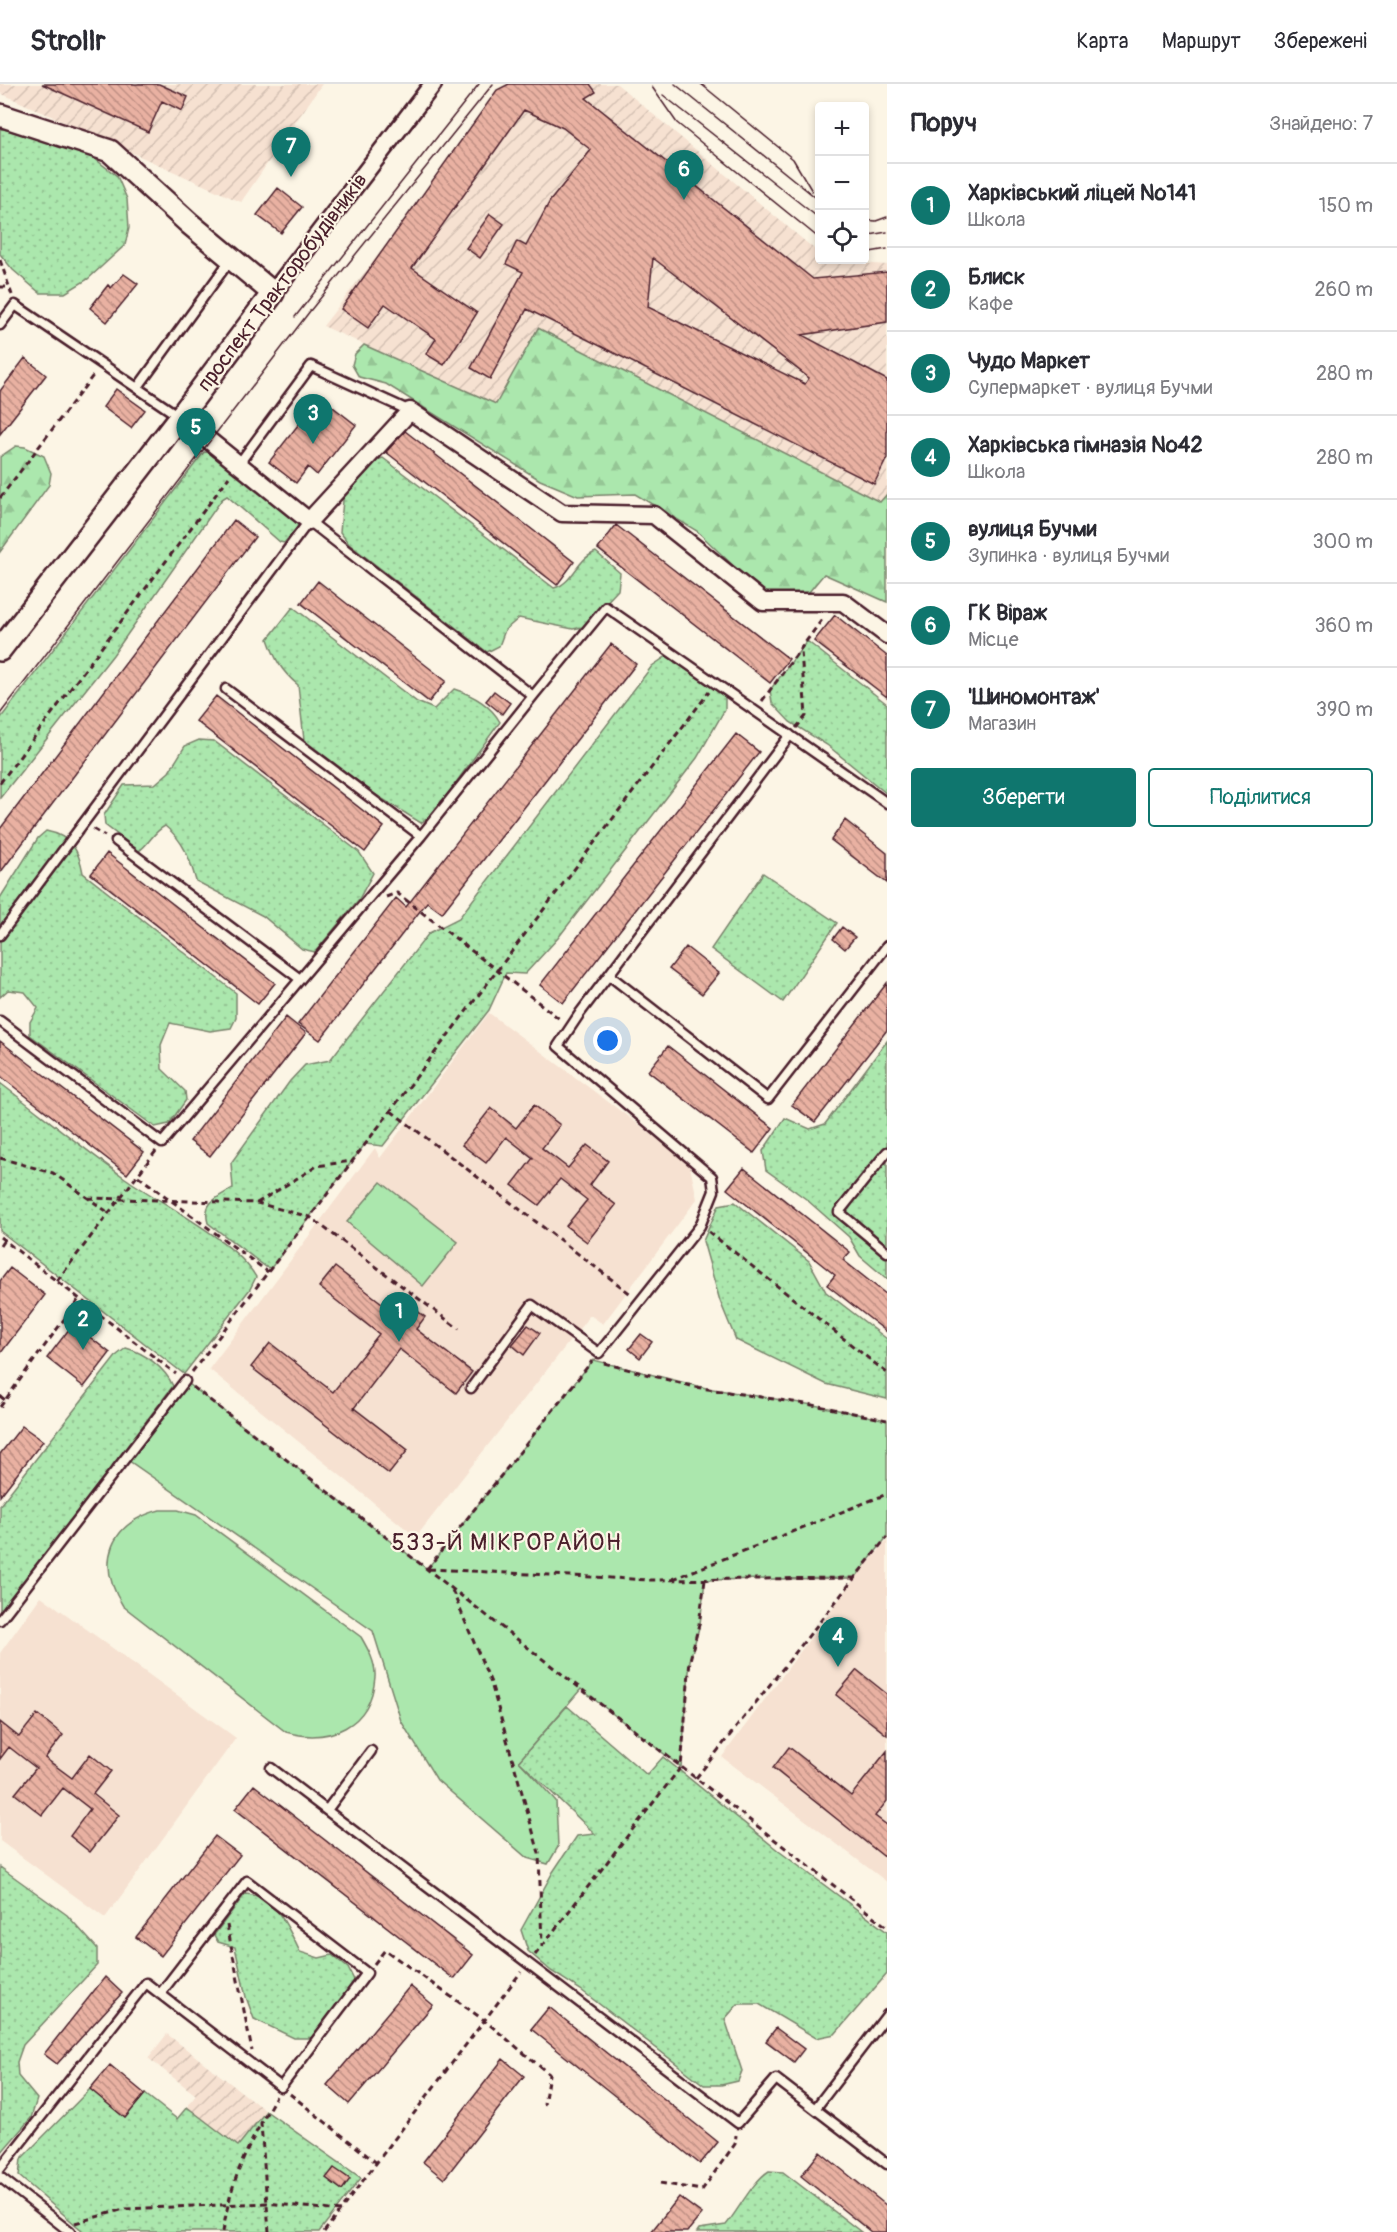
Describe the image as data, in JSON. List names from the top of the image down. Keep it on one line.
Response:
{"streets":{"street":["проспект Тракторобудівників"]},"districts":["533-Й МІКРОРАЙОН"],"page":{"header":"Strollr","nav":["Карта","Маршрут","Збережені"],"heading":["Поруч","Знайдено: 7"],"map_buttons":["+","−"],"pins":["7","6","3","5","1","2","4"],"list":[{"mark":"1","name":"Харківський ліцей №141","note":"Школа","value":"150 m"},{"mark":"2","name":"Блиск","note":"Кафе","value":"260 m"},{"mark":"3","name":"Чудо Маркет","note":"Супермаркет · вулиця Бучми","value":"280 m"},{"mark":"4","name":"Харківська гімназія №42","note":"Школа","value":"280 m"},{"mark":"5","name":"вулиця Бучми","note":"Зупинка · вулиця Бучми","value":"300 m"},{"mark":"6","name":"ГК Віраж","note":"Місце","value":"360 m"},{"mark":"7","name":"'Шиномонтаж'","note":"Магазин","value":"390 m"}],"buttons":["Зберегти","Поділитися"]}}
